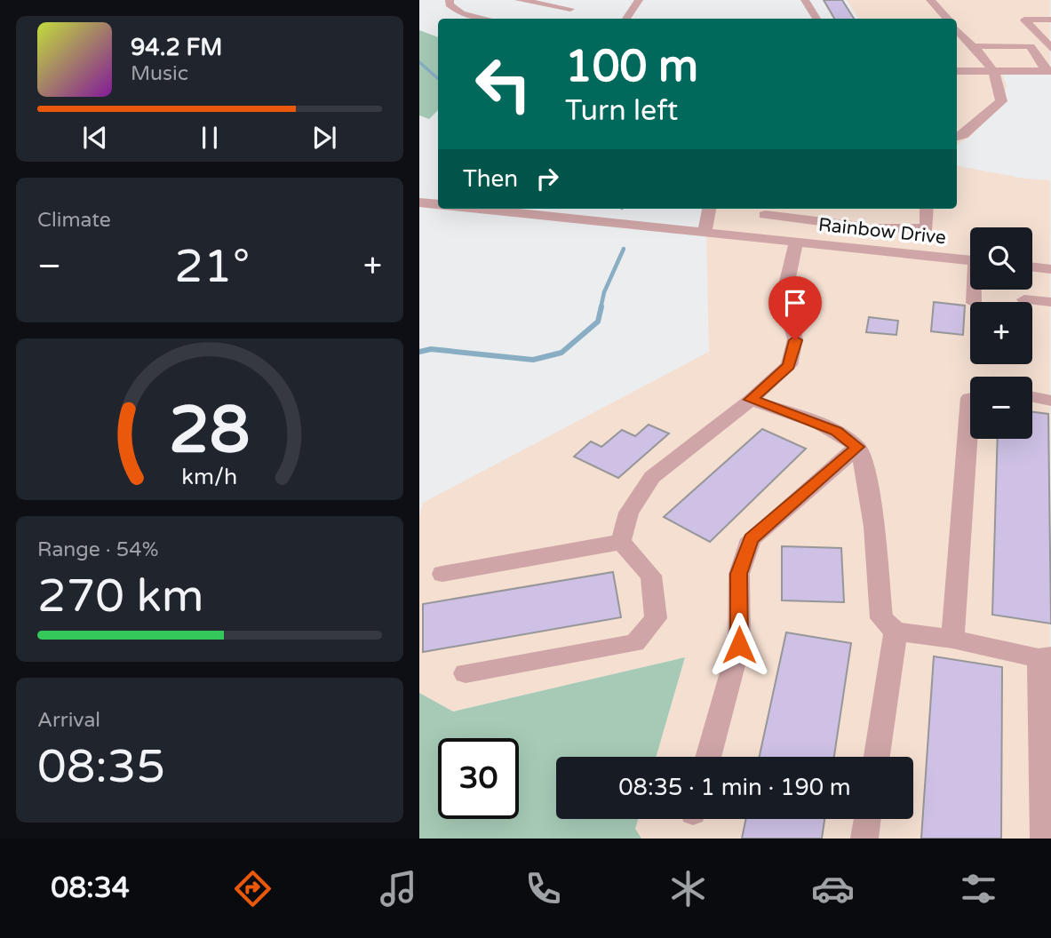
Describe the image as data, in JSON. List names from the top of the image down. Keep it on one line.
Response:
{"streets":{"street":["Rainbow Drive"]},"page":{"turn":["100 m","Turn left"],"song":["94.2 FM","Music"],"then":"Then","tile":["Climate",["Range · 54%","270 km"],["Arrival","08:35"]],"map_buttons":["+","−"],"heat":["−","21°","+"],"limit":"30","trip":"08:35 · 1 min · 190 m","tabs":"08:34","gauge":["28","km/h"]}}
